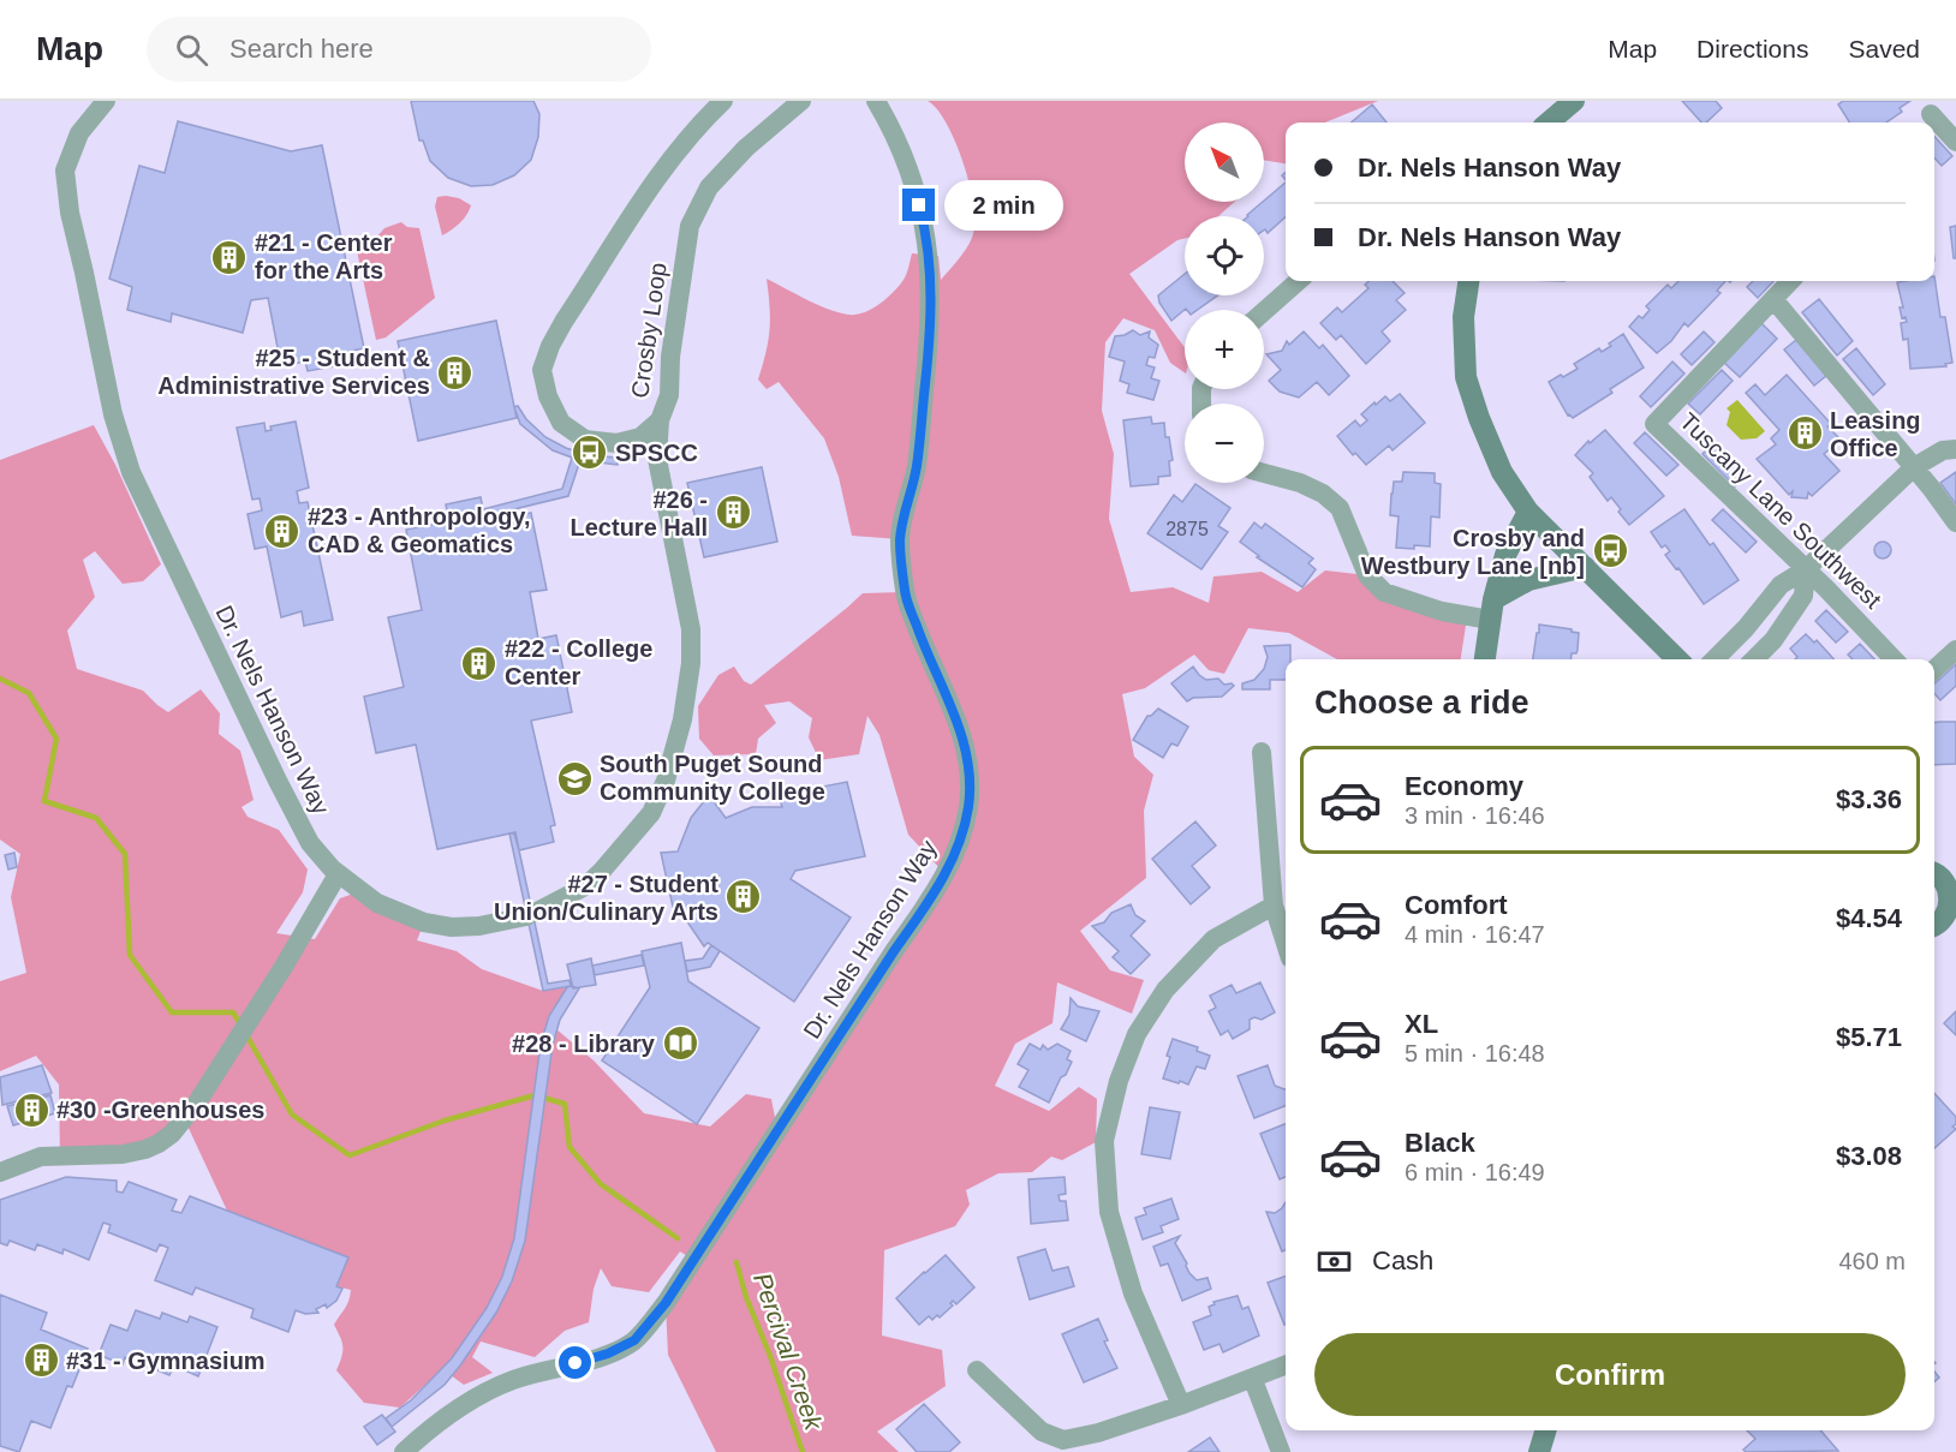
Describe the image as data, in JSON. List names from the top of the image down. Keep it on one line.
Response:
{"streets":{"street":["Crosby Loop","Tuscany Lane Southwest","Dr. Nels Hanson Way"]},"crossings":[["Crosby Loop","Dr. Nels Hanson Way"]],"water":["Percival Creek"],"places":{"building":["#21 - Center for the Arts","#25 - Student & Administrative Services","Leasing Office","#26 - Lecture Hall","#23 - Anthropology, CAD & Geomatics","#22 - College Center","#27 - Student Union/Culinary Arts","#30 -Greenhouses","#31 - Gymnasium"],"bus stop":["SPSCC","Crosby and Westbury Lane [nb]"],"school or university":["South Puget Sound Community College"],"library":["#28 - Library"]},"house_numbers":["2875"],"north":"top left","page":{"header":"Map","search":"Search here","nav":["Map","Directions","Saved"],"map_buttons":["+","−"],"banner":["Dr. Nels Hanson Way","Dr. Nels Hanson Way"],"bubble":"2 min","heading":"Choose a ride","list":[{"name":"Economy","note":"3 min · 16:46","value":"$3.36"},{"name":"Comfort","note":"4 min · 16:47","value":"$4.54"},{"name":"XL","note":"5 min · 16:48","value":"$5.71"},{"name":"Black","note":"6 min · 16:49","value":"$3.08"}],"pay":["Cash","460 m"],"buttons":"Confirm"}}
